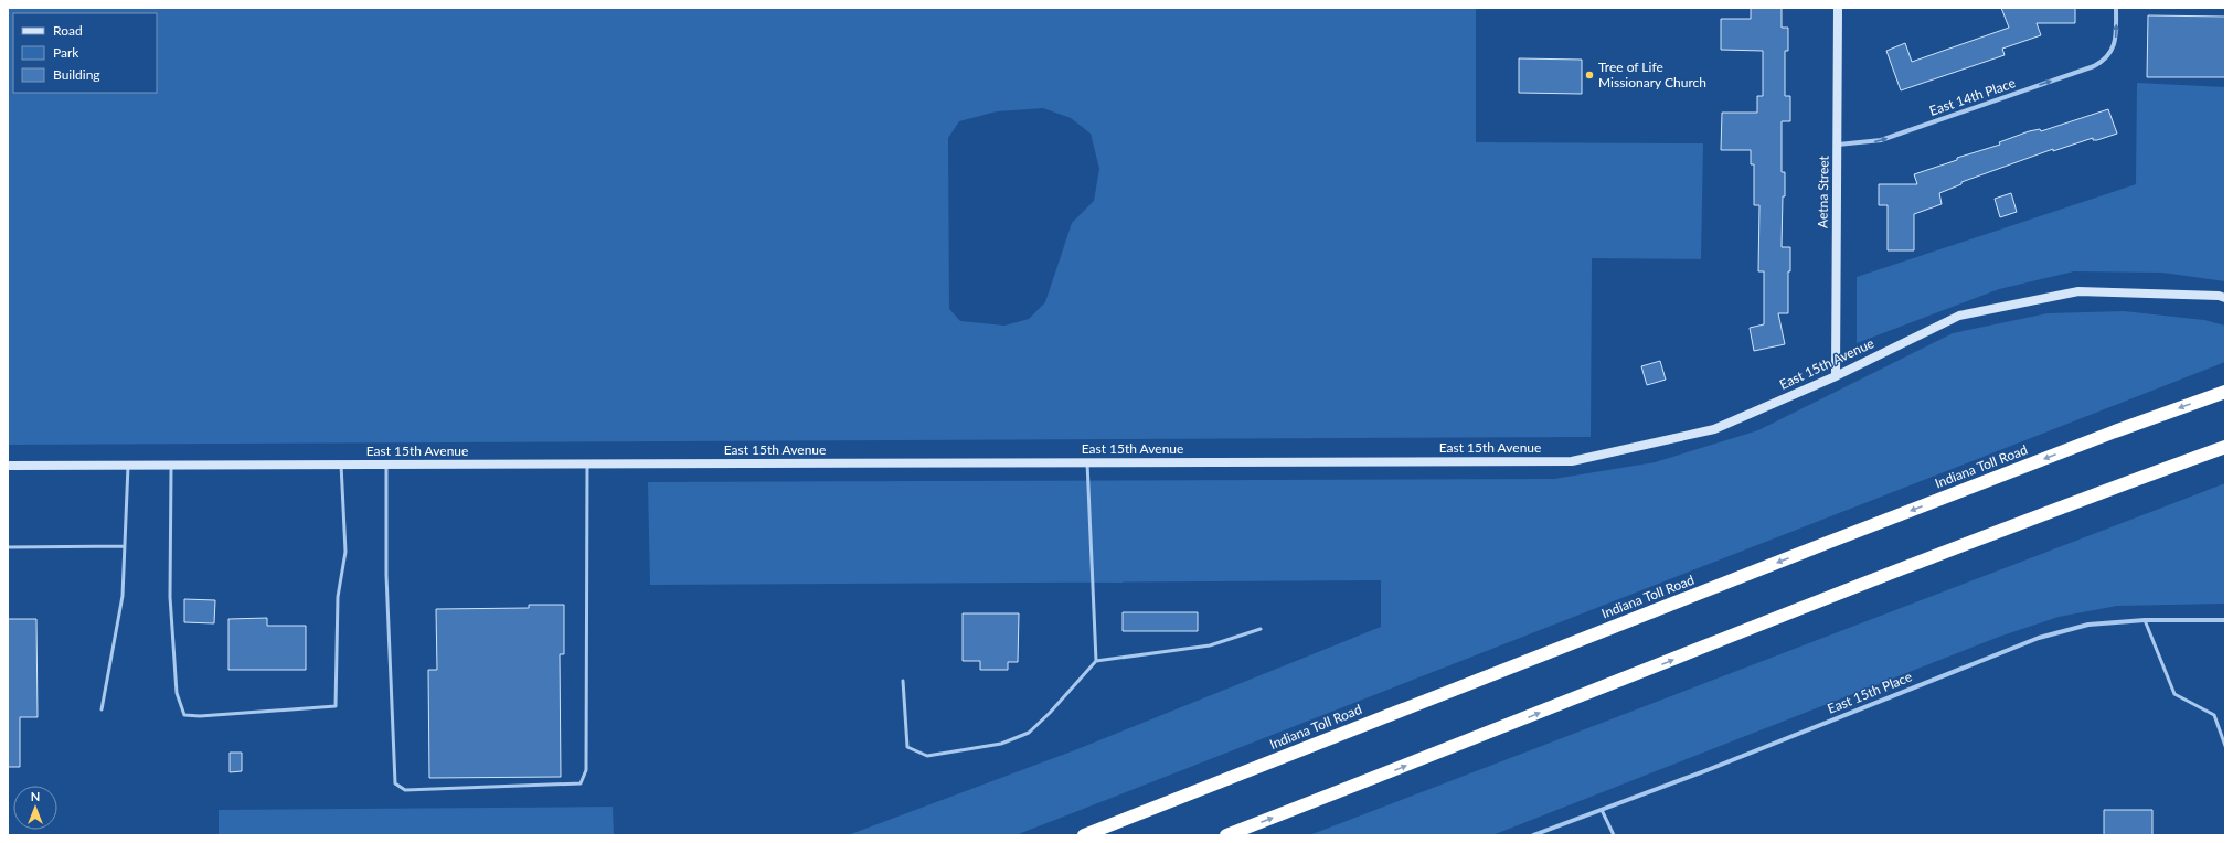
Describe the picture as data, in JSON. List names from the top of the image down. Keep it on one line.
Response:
{"streets":{"highway":["Indiana Toll Road"],"street":["East 14th Place","Aetna Street","East 15th Avenue","East 15th Place"]},"crossings":[["East 14th Place","Aetna Street"],["Aetna Street","East 15th Avenue"]],"one_way":["East 14th Place"],"places":["Tree of Life Missionary Church"],"legend":["Road","Park","Building"],"north":"top"}
